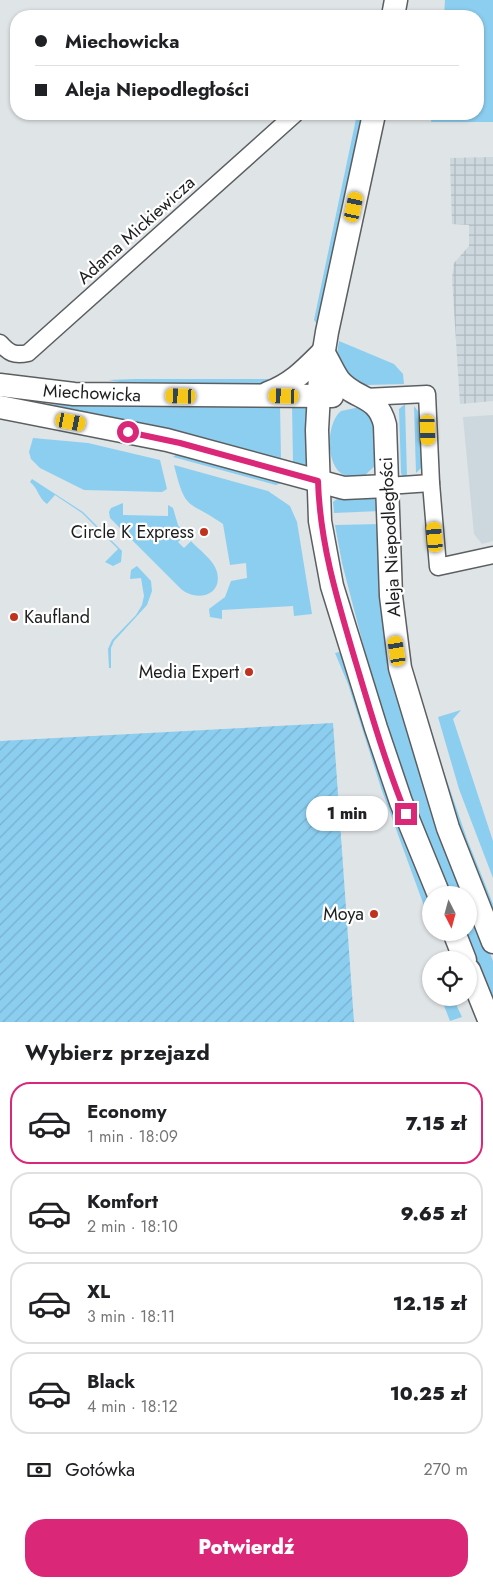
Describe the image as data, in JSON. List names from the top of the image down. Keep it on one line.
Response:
{"streets":{"street":["Adama Mickiewicza","Miechowicka","Aleja Niepodległości"]},"crossings":[["Miechowicka","Aleja Niepodległości"]],"places":["Circle K Express","Kaufland","Media Expert","Moya"],"north":"bottom","page":{"banner":["Miechowicka","Aleja Niepodległości"],"bubble":"1 min","heading":"Wybierz przejazd","list":[{"name":"Economy","note":"1 min · 18:09","value":"7.15 zł"},{"name":"Komfort","note":"2 min · 18:10","value":"9.65 zł"},{"name":"XL","note":"3 min · 18:11","value":"12.15 zł"},{"name":"Black","note":"4 min · 18:12","value":"10.25 zł"}],"pay":["Gotówka","270 m"],"buttons":"Potwierdź"}}
